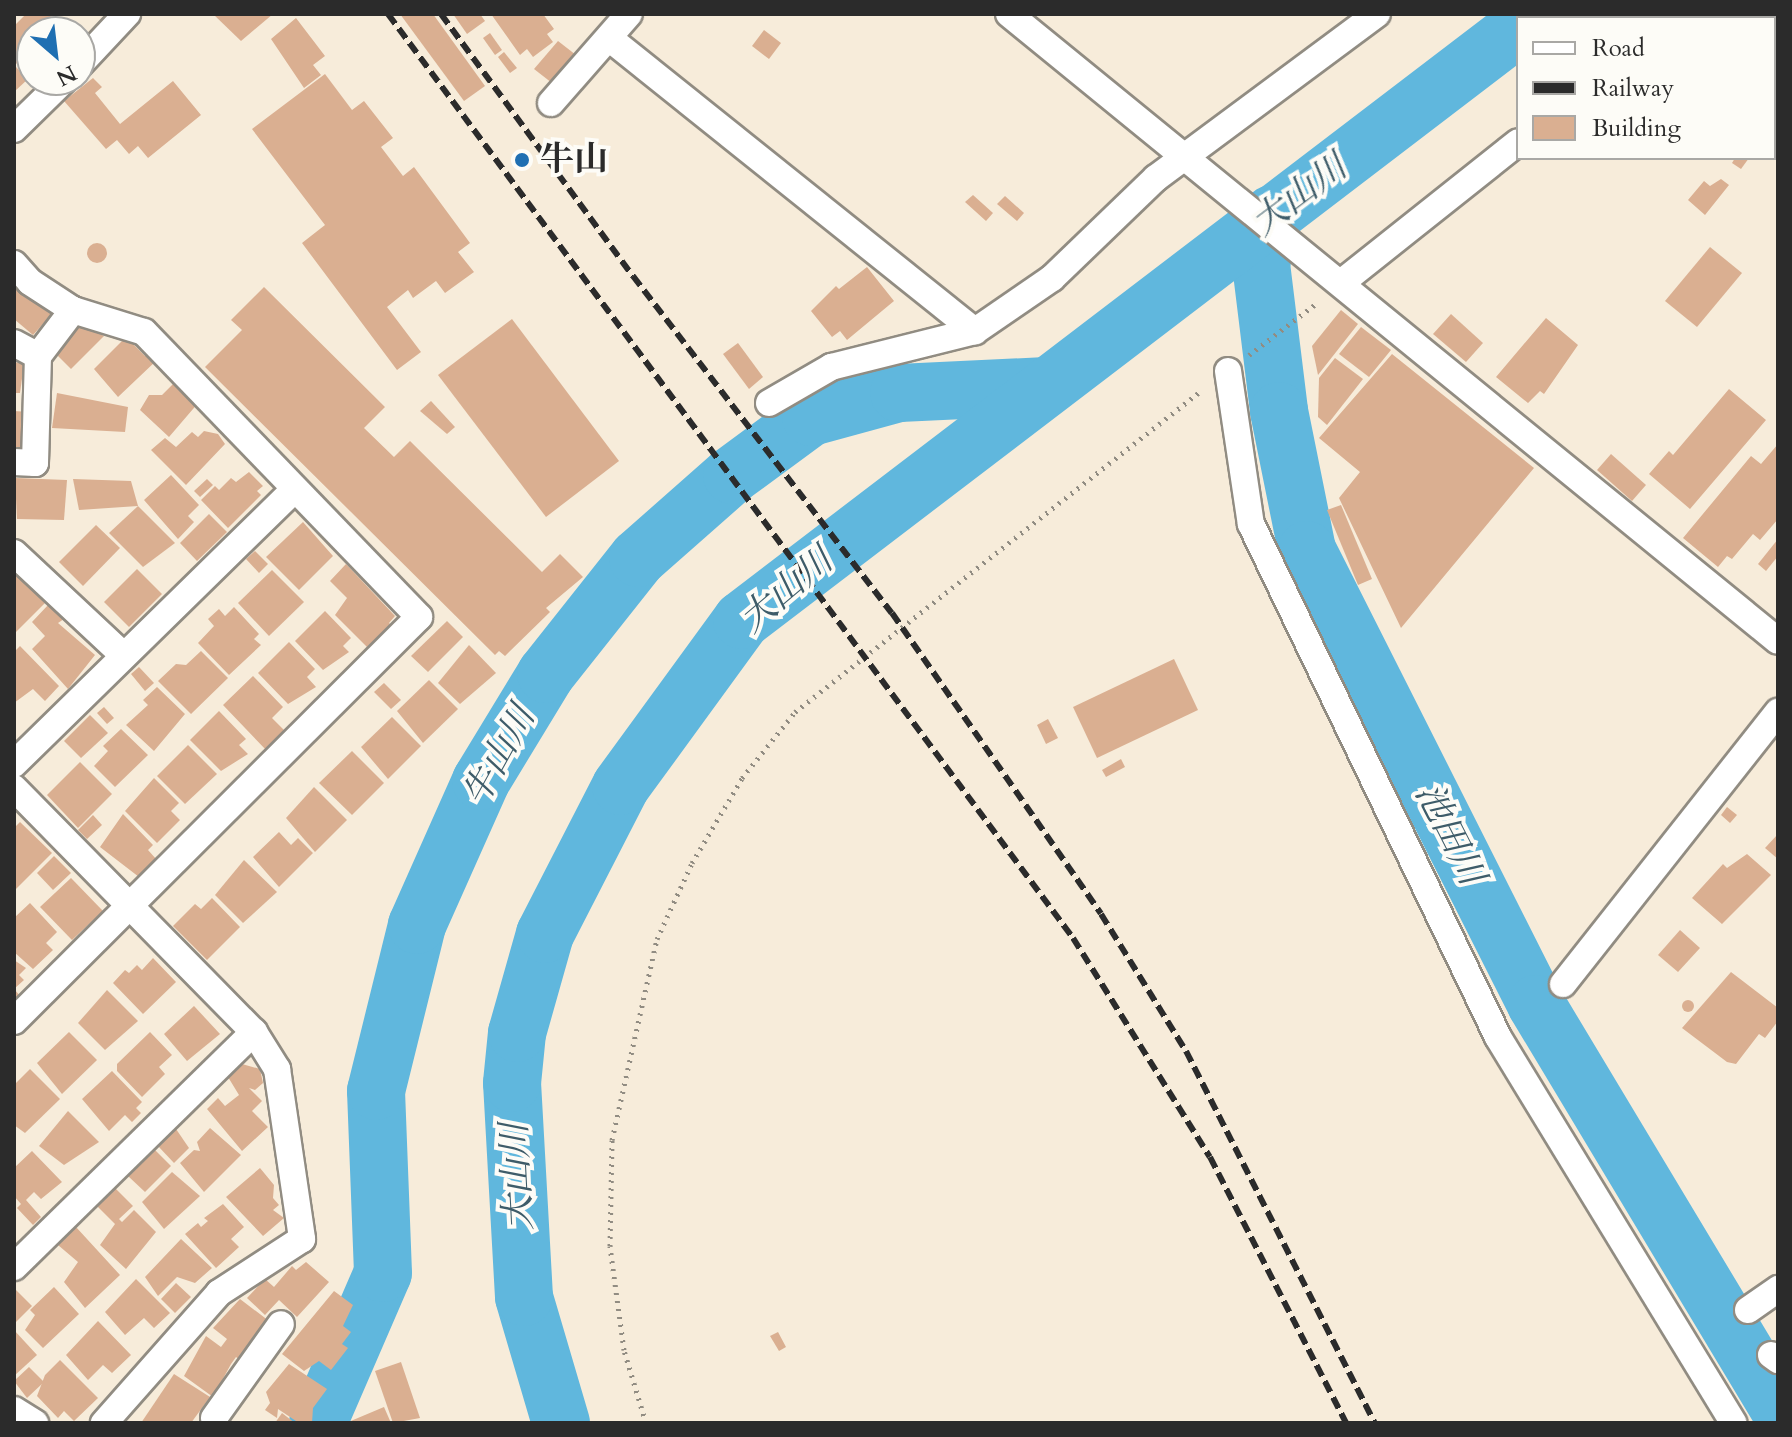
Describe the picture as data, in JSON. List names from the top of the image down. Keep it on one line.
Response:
{"water":["大山川","牛山川","池田川"],"places":["牛山"],"legend":["Road","Railway","Building"],"north":"bottom right"}
